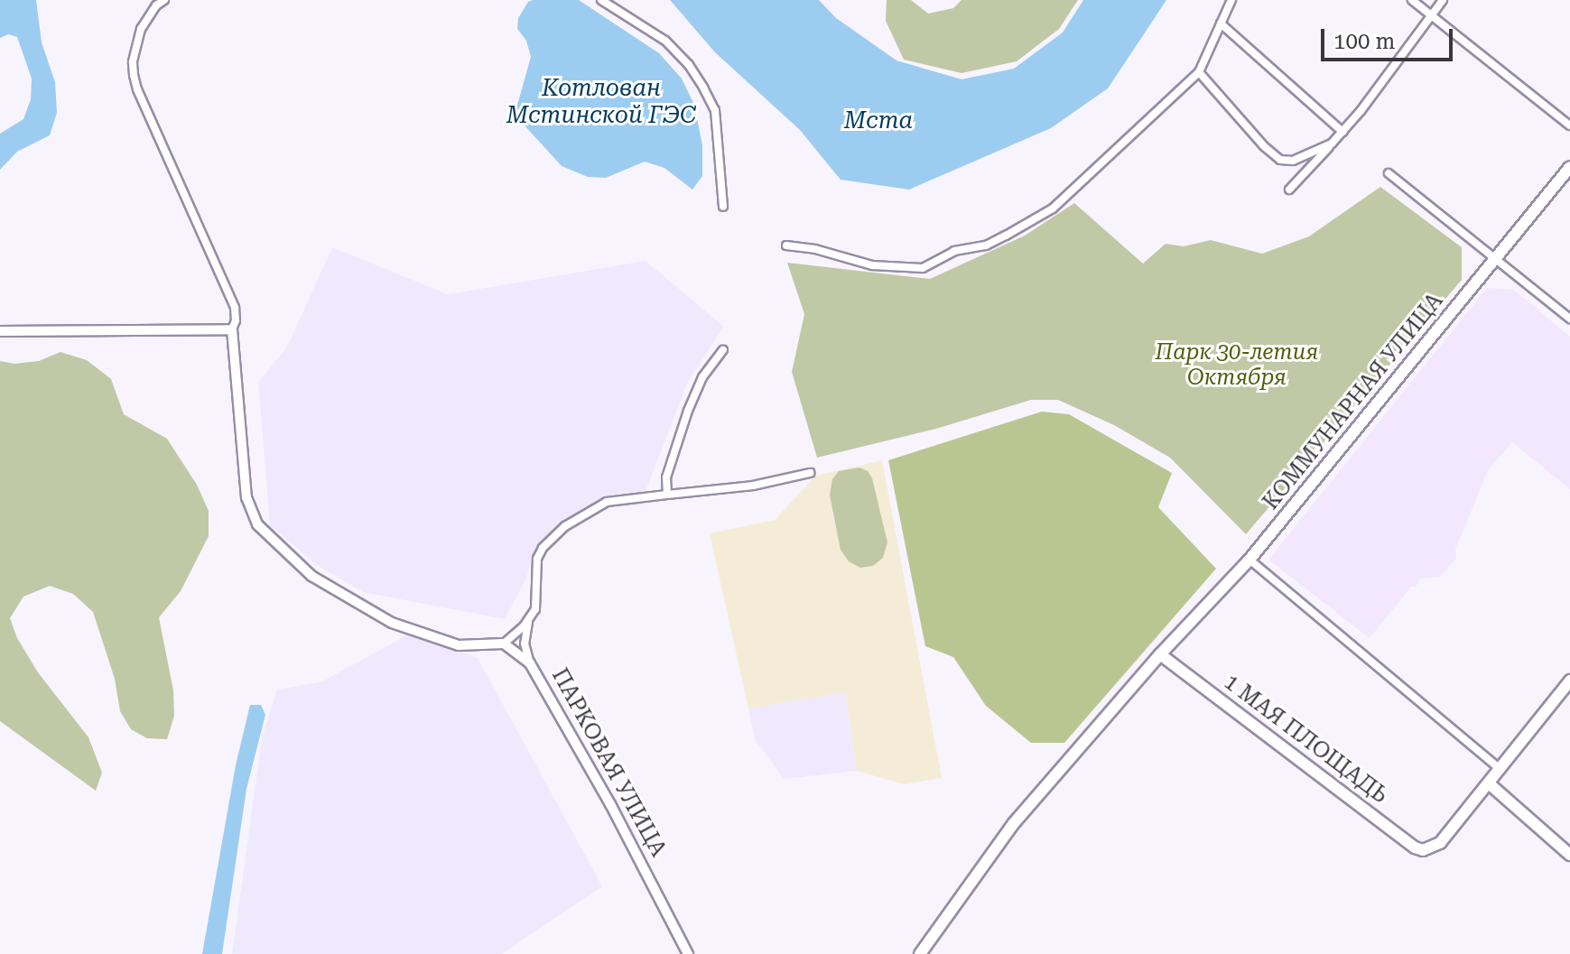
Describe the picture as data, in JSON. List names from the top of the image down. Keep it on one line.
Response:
{"streets":{"main road":["КОММУНАРНАЯ УЛИЦА","1 МАЯ ПЛОЩАДЬ"],"street":["ПАРКОВАЯ УЛИЦА"]},"crossings":[["КОММУНАРНАЯ УЛИЦА","1 МАЯ ПЛОЩАДЬ"]],"water":["Котлован Мстинской ГЭС","Мста"],"parks":["Парк 30-летия Октября"],"scale_bar":"100 m"}
